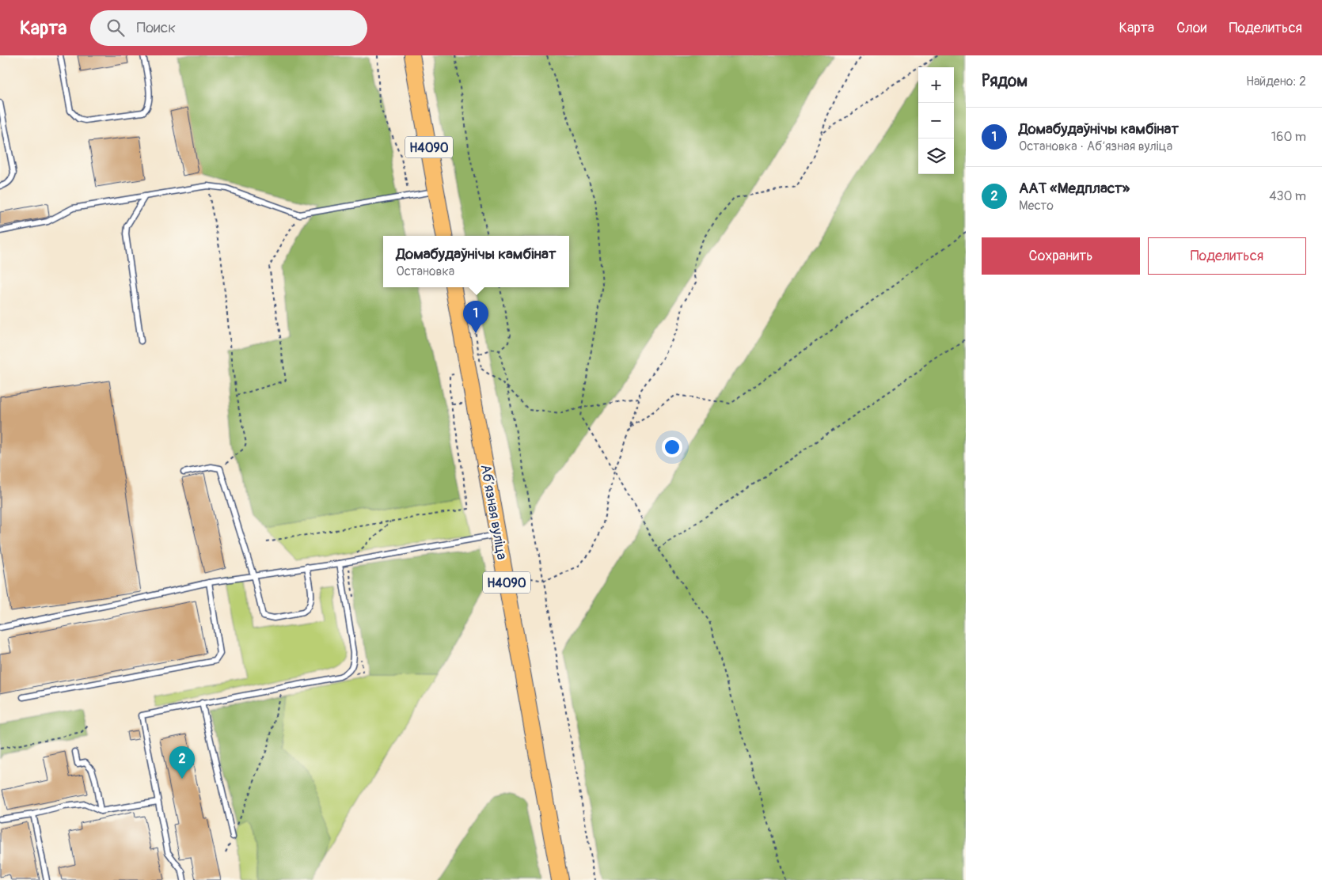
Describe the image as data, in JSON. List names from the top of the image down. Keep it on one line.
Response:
{"streets":{"main road":["Н4090","Абʼязная вуліца"]},"page":{"header":"Карта","search":"Поиск","nav":["Карта","Слои","Поделиться"],"heading":["Рядом","Найдено: 2"],"map_buttons":["+","−"],"list":[{"mark":"1","name":"Домабудаўнічы камбінат","note":"Остановка · Абʼязная вуліца","value":"160 m"},{"mark":"2","name":"ААТ «Медпласт»","note":"Место","value":"430 m"}],"buttons":["Сохранить","Поделиться"],"popup":["Домабудаўнічы камбінат","Остановка"],"pins":["1","2"]}}
